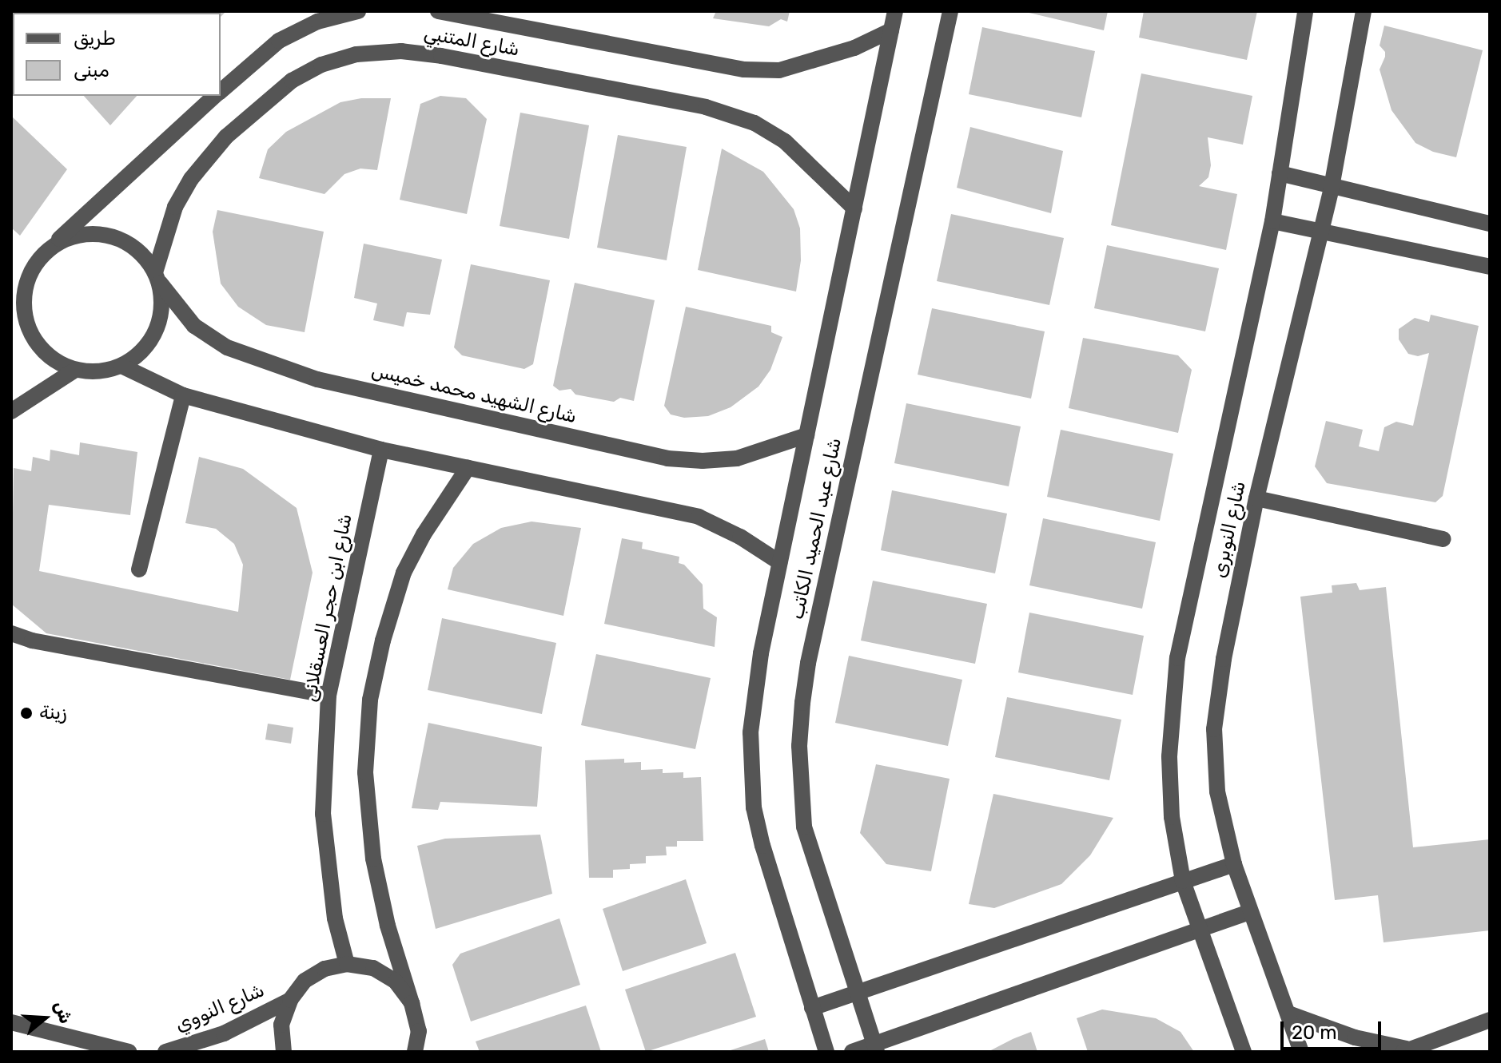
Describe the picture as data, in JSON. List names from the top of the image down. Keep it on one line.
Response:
{"streets":{"street":["شارع المتنبي","شارع الشهيد محمد خميس","شارع عبد الحميد الكاتب","شارع النوبرى","شارع ابن حجر العسقلانى","شارع النووي"]},"crossings":[["شارع المتنبي","شارع الشهيد محمد خميس"],["شارع المتنبي","شارع عبد الحميد الكاتب"],["شارع الشهيد محمد خميس","شارع عبد الحميد الكاتب"]],"places":["زينة"],"legend":["طريق","مبنى"],"scale_bar":"20 m","north":"right"}
